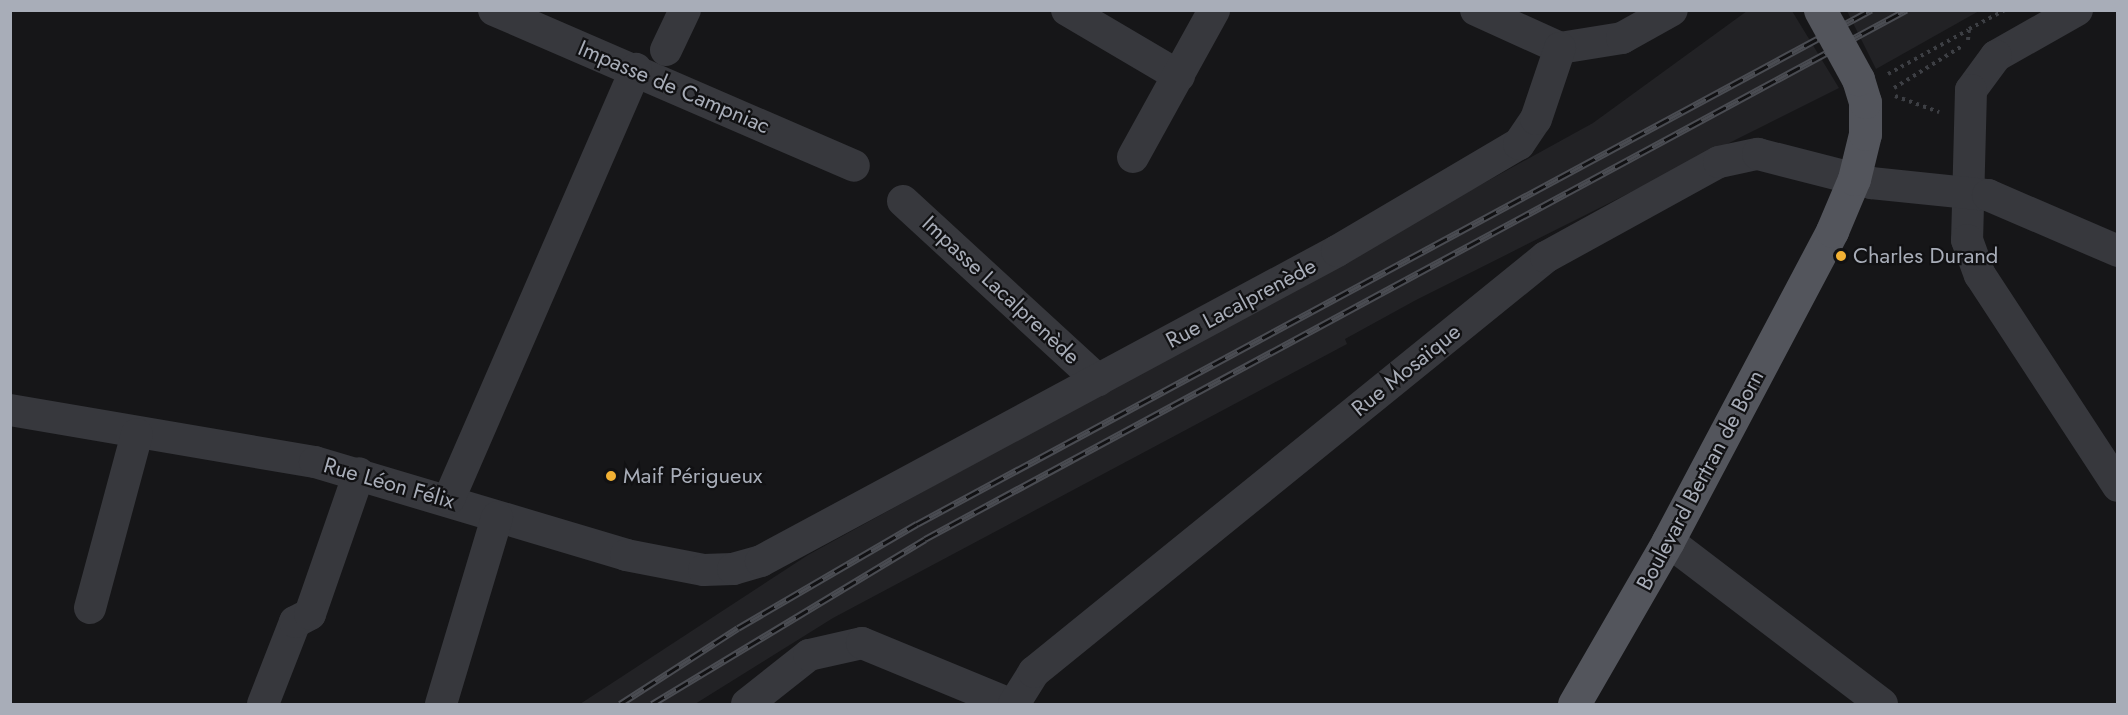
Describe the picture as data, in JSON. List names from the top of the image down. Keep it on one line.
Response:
{"streets":{"main road":["Boulevard Bertran de Born"],"street":["Impasse de Campniac","Impasse Lacalprenède","Rue Lacalprenède","Rue Mosaïque","Rue Léon Félix"]},"crossings":[["Impasse Lacalprenède","Rue Lacalprenède"],["Rue Lacalprenède","Rue Léon Félix"],["Rue Mosaïque","Boulevard Bertran de Born"]],"places":["Charles Durand","Maif Périgueux"]}
